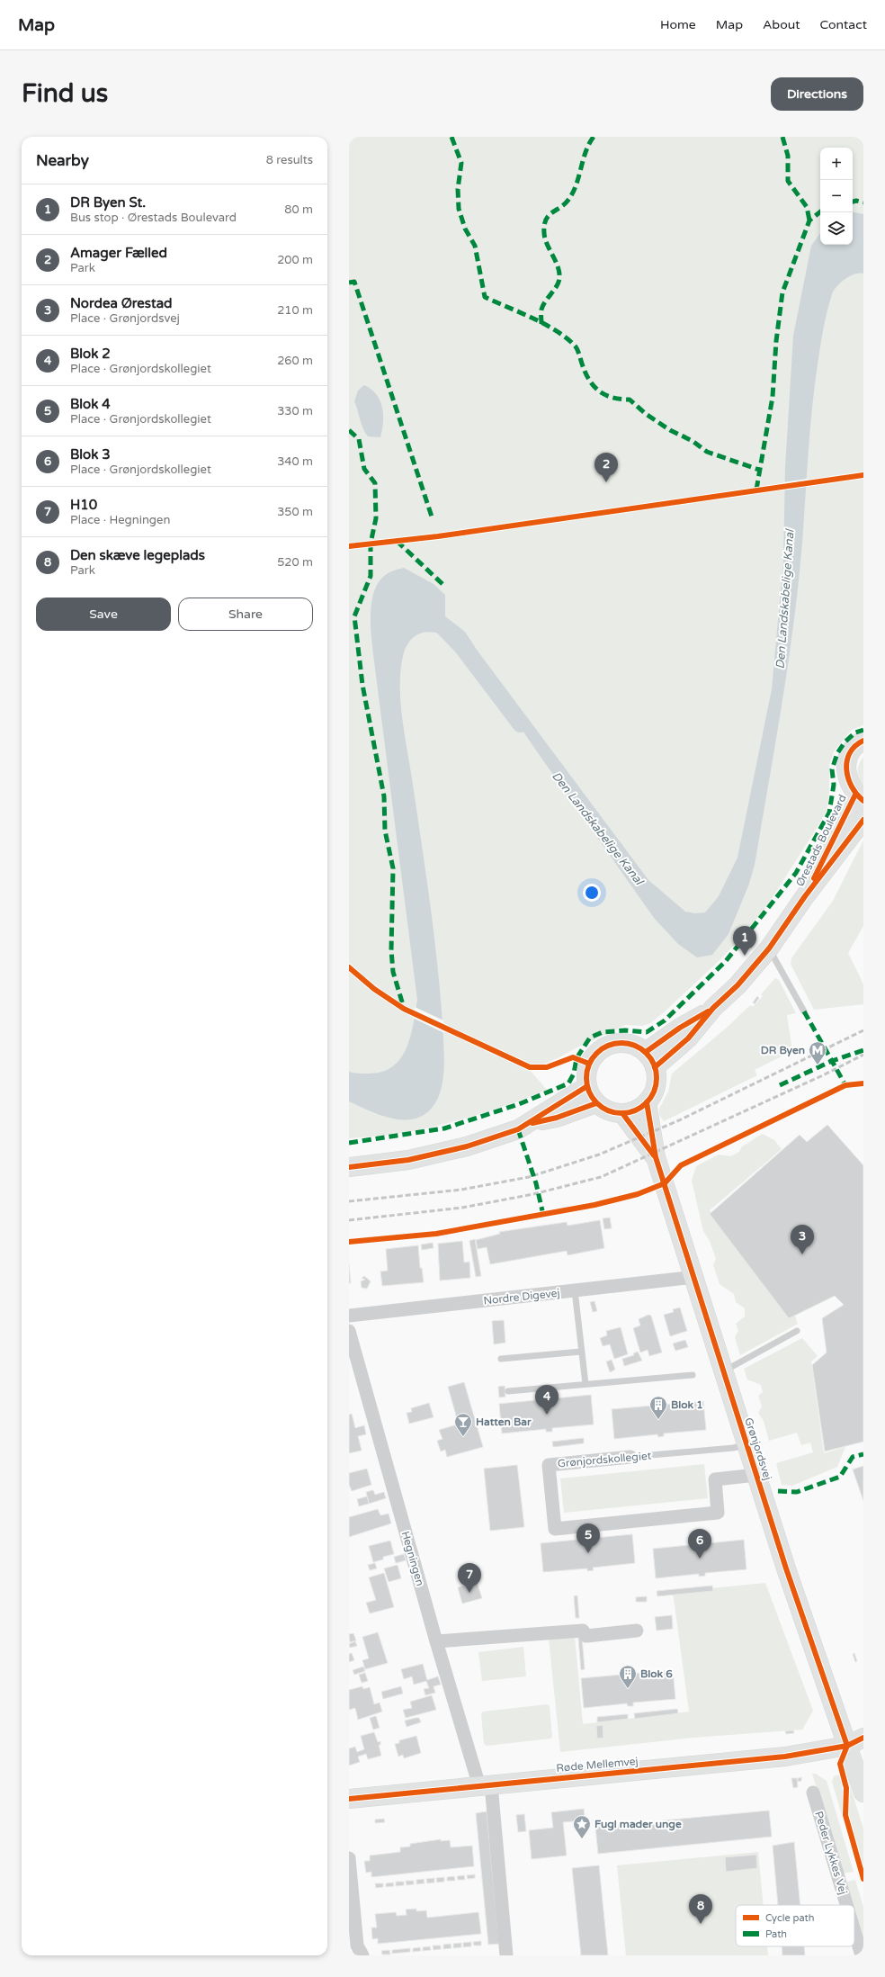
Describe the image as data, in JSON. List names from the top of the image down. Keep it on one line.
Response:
{"streets":{"street":["Ørestads Boulevard","Nordre Digevej","Grønjordsvej","Grønjordskollegiet","Hegningen","Røde Mellemvej","Peder Lykkes Vej"]},"crossings":[["Ørestads Boulevard","Grønjordsvej"],["Nordre Digevej","Grønjordsvej"],["Grønjordsvej","Grønjordskollegiet"],["Grønjordsvej","Røde Mellemvej"],["Hegningen","Røde Mellemvej"]],"water":["Den Landskabelige Kanal"],"places":{"metro station":["DR Byen"],"building":["Blok 1","Blok 6"],"bar":["Hatten Bar"],"place":["Fugl mader unge"]},"legend":["Cycle path","Path"],"page":{"header":"Map","nav":["Home","Map","About","Contact"],"buttons":["Directions",["Save","Share"]],"title":"Find us","heading":["Nearby","8 results"],"map_buttons":["+","−"],"list":[{"mark":"1","name":"DR Byen St.","note":"Bus stop · Ørestads Boulevard","value":"80 m"},{"mark":"2","name":"Amager Fælled","note":"Park","value":"200 m"},{"mark":"3","name":"Nordea Ørestad","note":"Place · Grønjordsvej","value":"210 m"},{"mark":"4","name":"Blok 2","note":"Place · Grønjordskollegiet","value":"260 m"},{"mark":"5","name":"Blok 4","note":"Place · Grønjordskollegiet","value":"330 m"},{"mark":"6","name":"Blok 3","note":"Place · Grønjordskollegiet","value":"340 m"},{"mark":"7","name":"H10","note":"Place · Hegningen","value":"350 m"},{"mark":"8","name":"Den skæve legeplads","note":"Park","value":"520 m"}],"pins":["2","1","3","4","5","6","7","8"]}}
